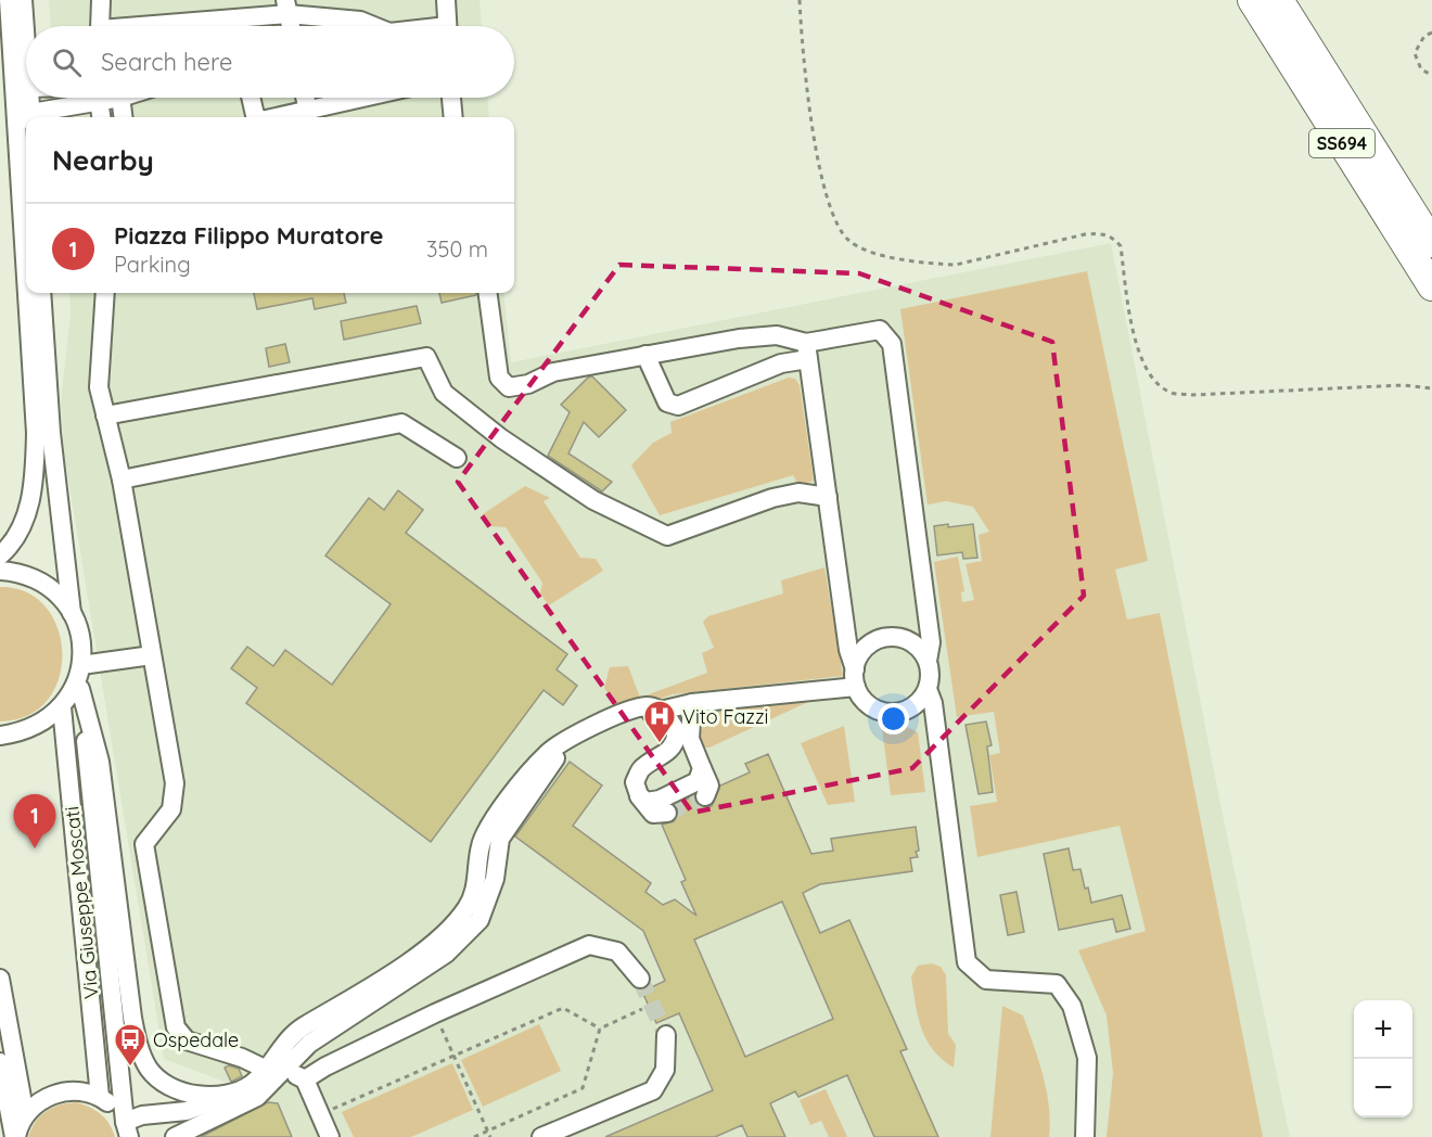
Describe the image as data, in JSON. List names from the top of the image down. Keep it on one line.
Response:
{"streets":{"highway":["SS694"],"street":["Via Giuseppe Moscati"]},"places":{"hospital":["Vito Fazzi"],"bus stop":["Ospedale"]},"page":{"search":"Search here","heading":"Nearby","list":[{"mark":"1","name":"Piazza Filippo Muratore","note":"Parking","value":"350 m"}],"pins":"1","map_buttons":["+","−"]}}
